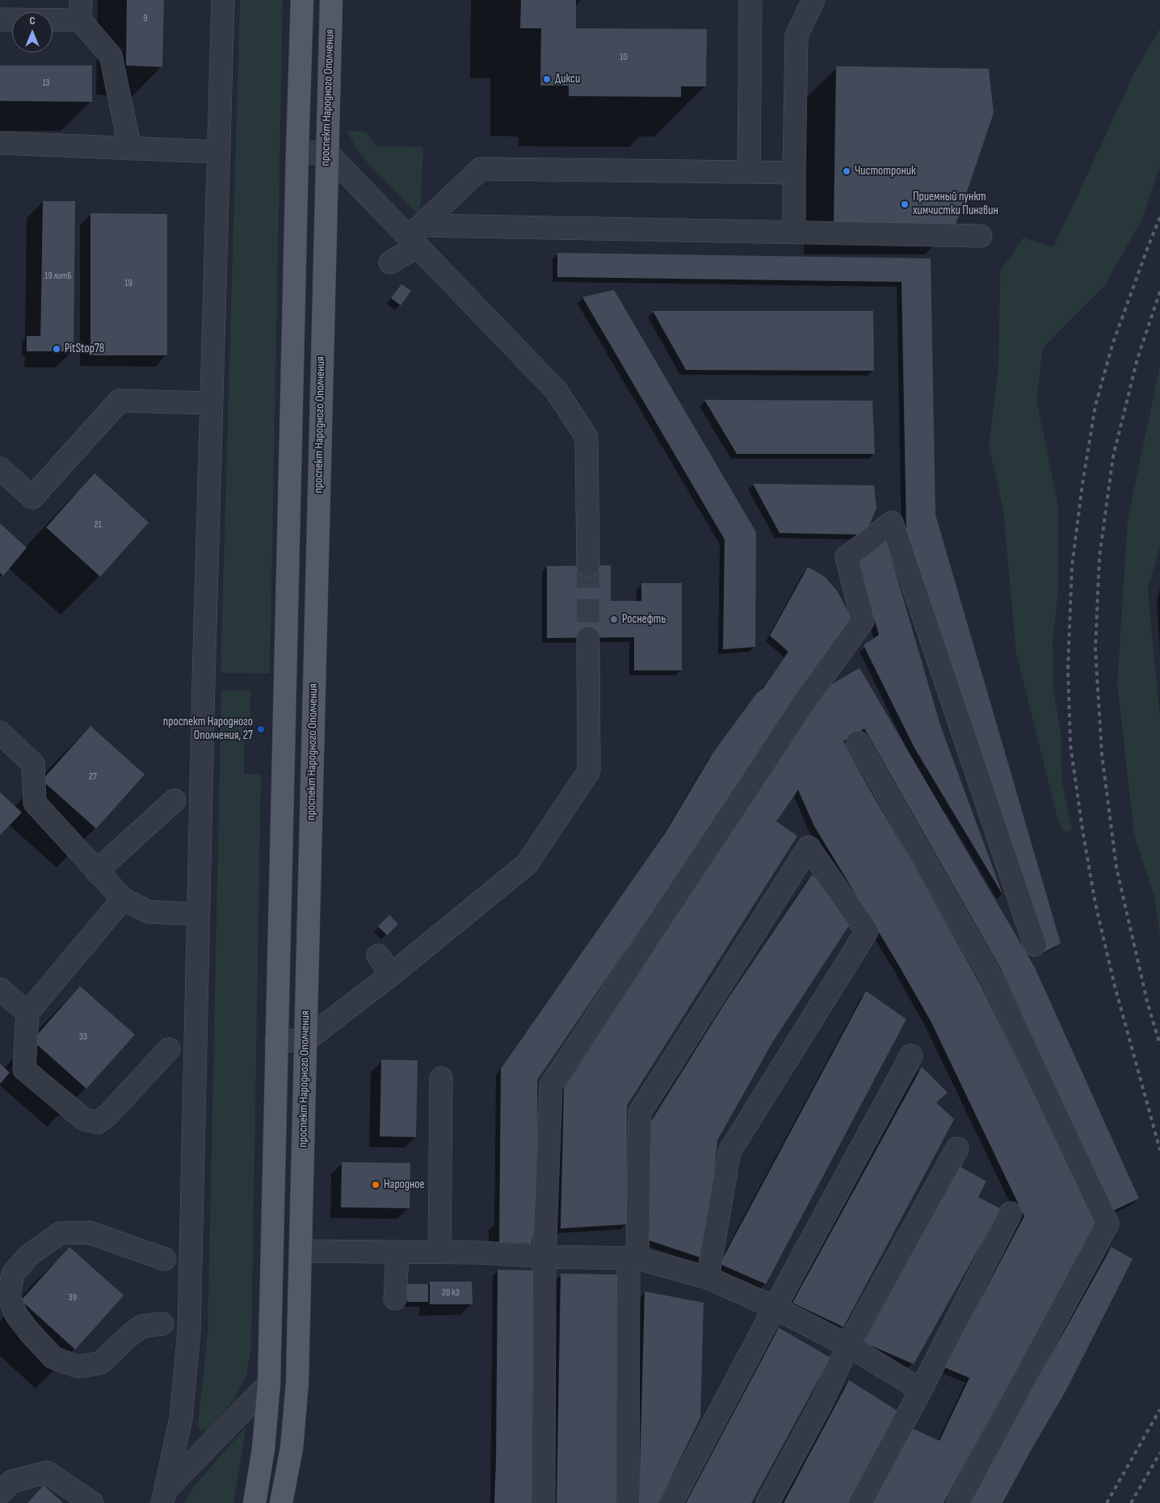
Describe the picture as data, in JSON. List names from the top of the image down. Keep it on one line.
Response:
{"streets":{"main road":["проспект Народного Ополчения"]},"places":["Дикси","Чистотроник","Приемный пункт химчистки Пингвин","PitStop78","Роснефть","проспект Народного Ополчения, 27","Народное"],"house_numbers":["9","10","13","19 литБ","19","21","27","33","20 к3","39"],"north":"top"}
